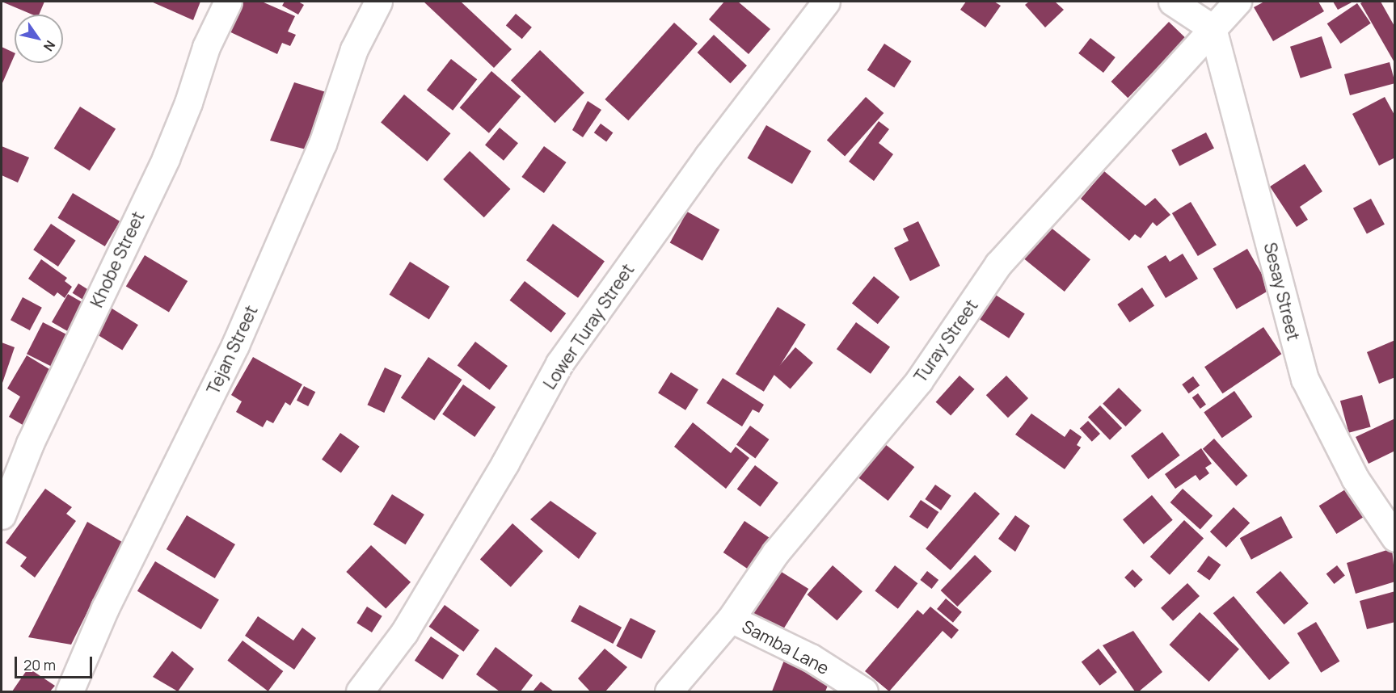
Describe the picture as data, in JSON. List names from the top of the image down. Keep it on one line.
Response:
{"streets":{"street":["Khobe Street","Sesay Street","Lower Turay Street","Turay Street","Tejan Street","Samba Lane"]},"crossings":[["Sesay Street","Turay Street"],["Turay Street","Samba Lane"]],"scale_bar":"20 m","north":"bottom right"}
